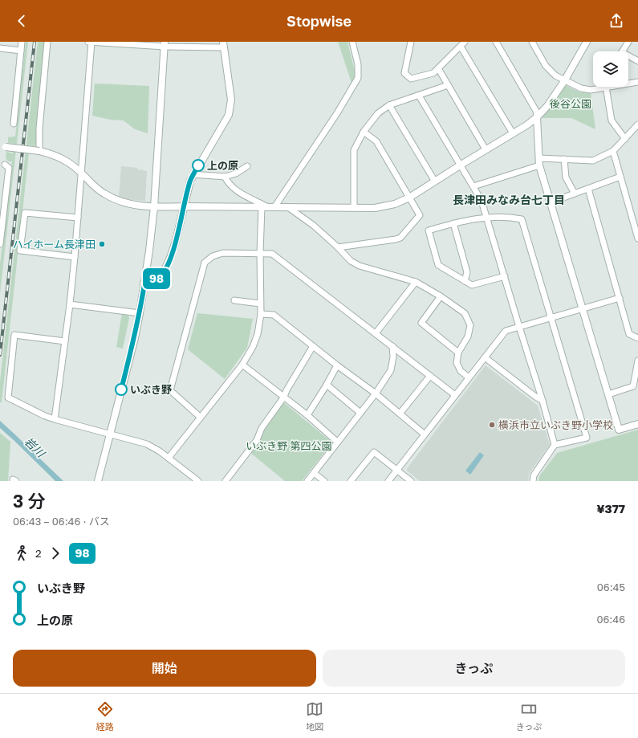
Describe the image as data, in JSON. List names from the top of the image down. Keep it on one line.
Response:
{"districts":["長津田みなみ台七丁目"],"water":["岩川"],"parks":["後谷公園","いぶき野 第四公園"],"places":["上の原","ハイホーム長津田","いぶき野","横浜市立いぶき野小学校"],"lines":["bus line 98"],"page":{"header":"Stopwise","on_map":"98","heading":["3 分","06:43 – 06:46 · バス","¥377"],"legs":["2","98"],"list":[{"name":"いぶき野","value":"06:45"},{"name":"上の原","value":"06:46"}],"buttons":["開始","きっぷ"],"tabs":["経路","地図","きっぷ"]}}
